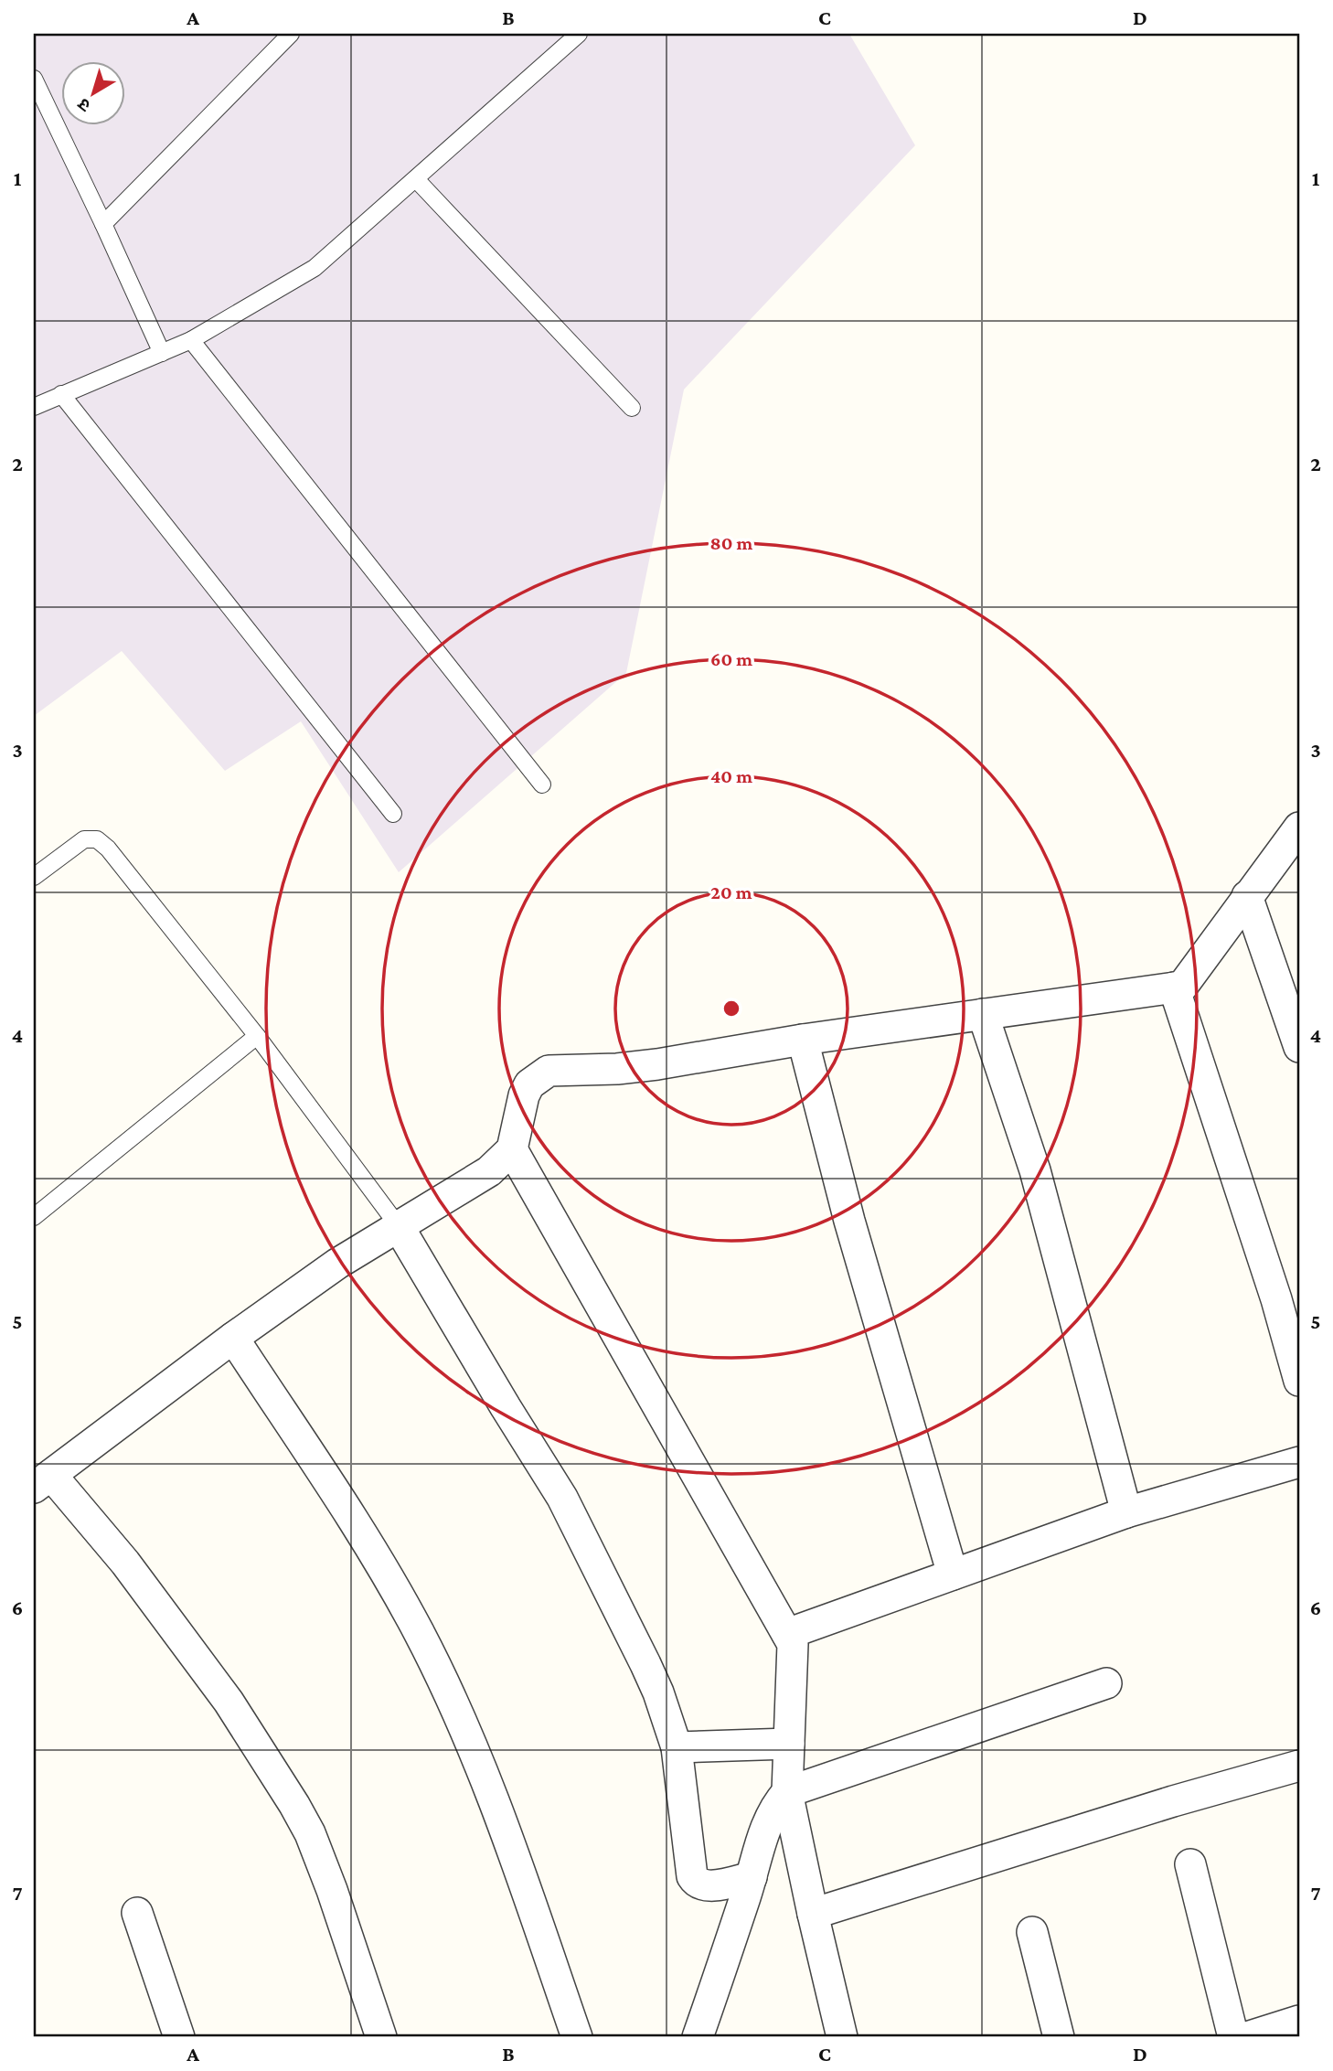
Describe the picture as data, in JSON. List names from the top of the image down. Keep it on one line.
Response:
{"north":"bottom left","grid":{"columns":["A","B","C","D"],"rows":["1","2","3","4","5","6","7"]},"rings":["80 m","60 m","40 m","20 m"]}
